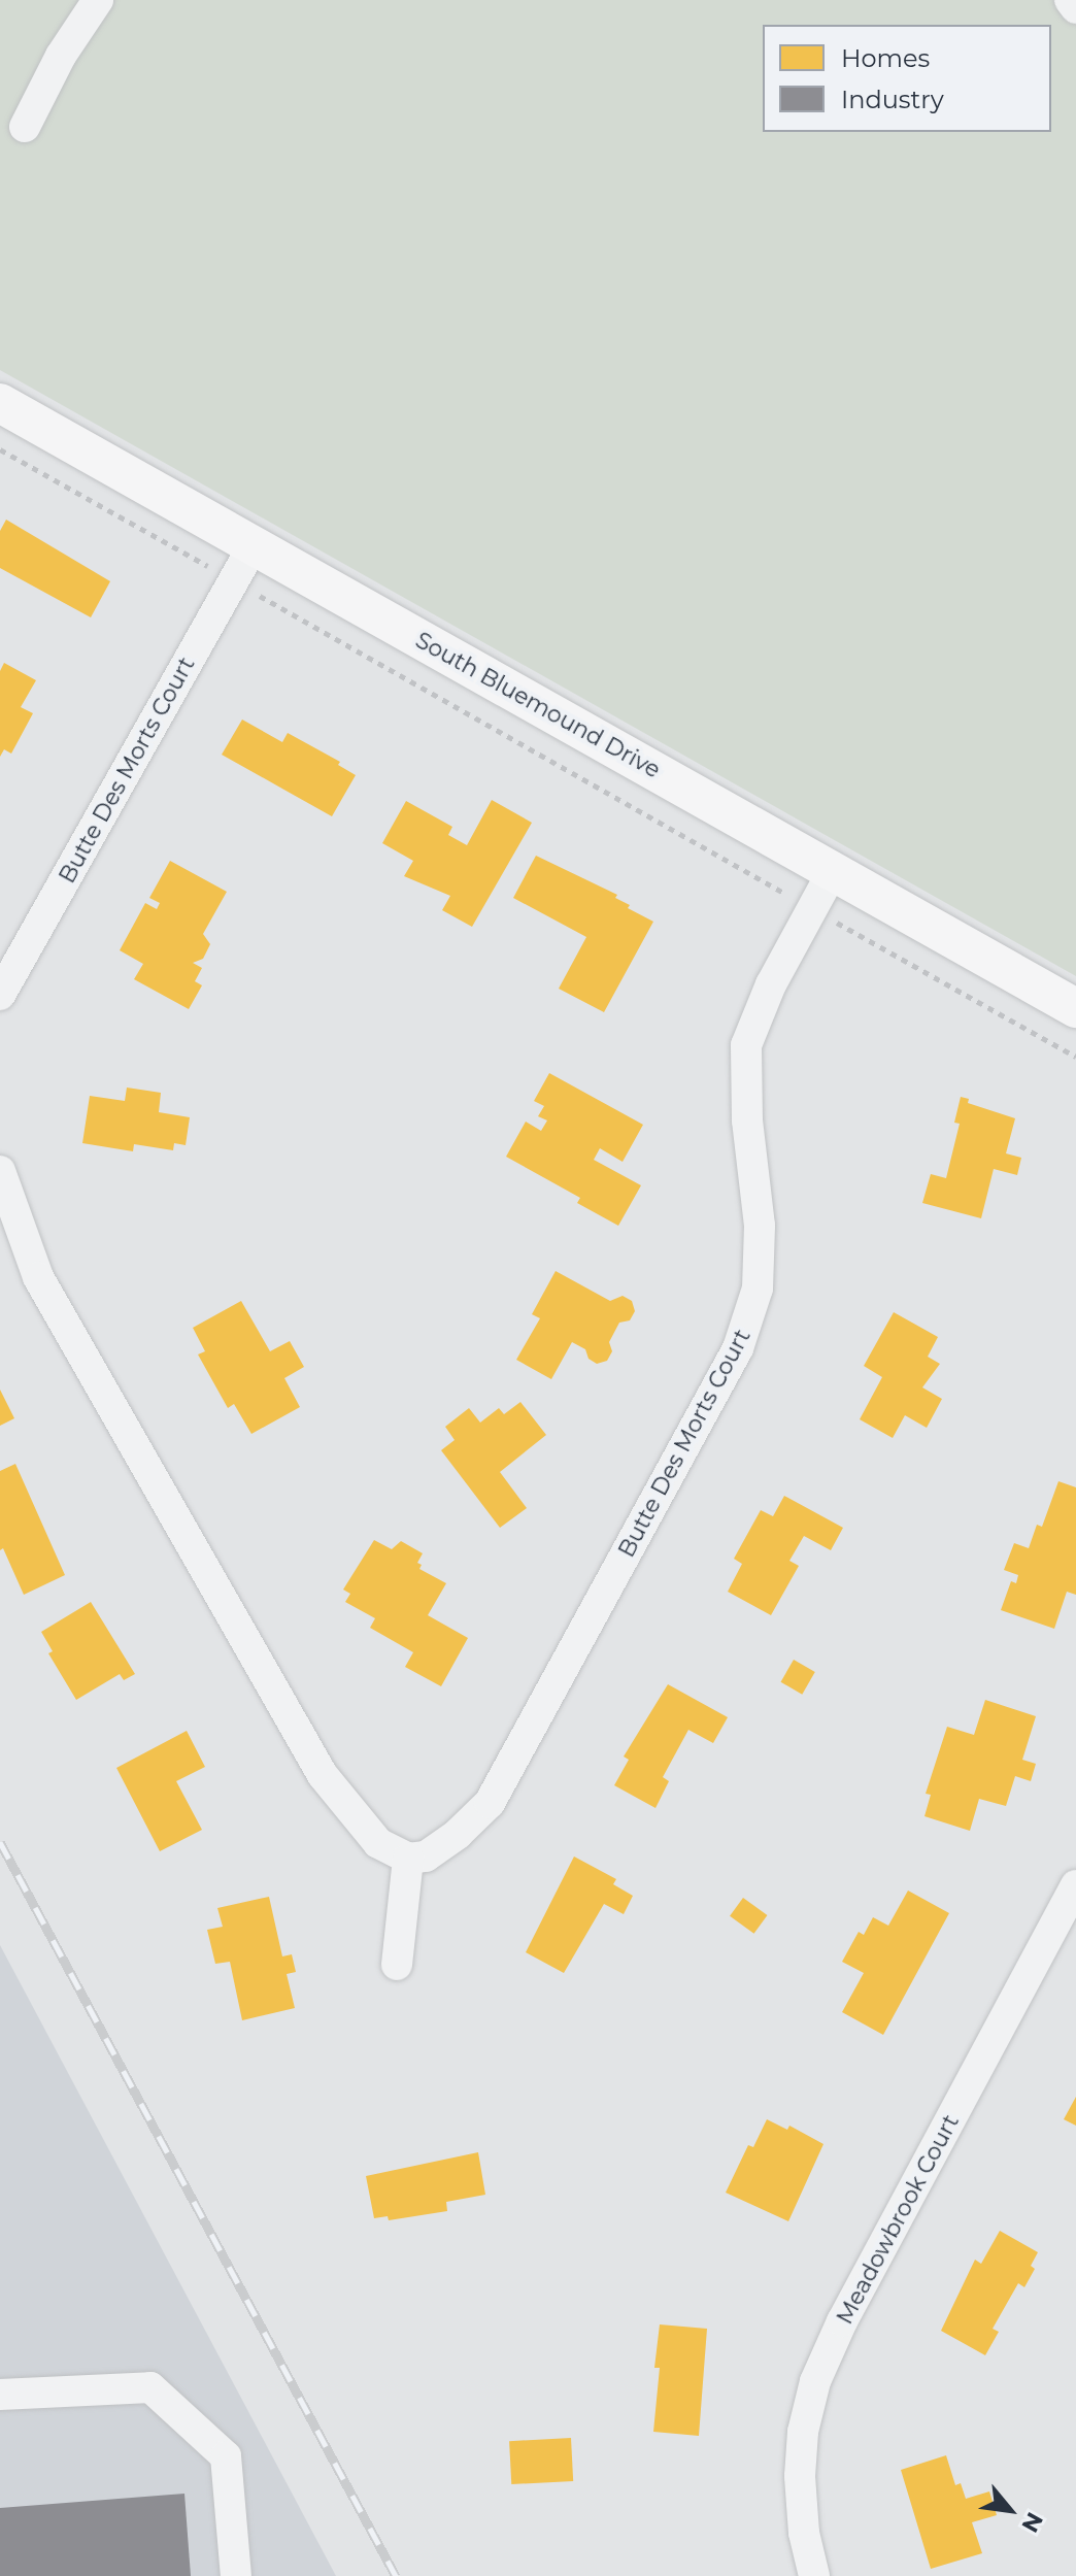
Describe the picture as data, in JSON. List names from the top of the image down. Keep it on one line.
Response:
{"streets":{"main road":["South Bluemound Drive"],"street":["Butte Des Morts Court","Meadowbrook Court"]},"crossings":[["South Bluemound Drive","Butte Des Morts Court"]],"legend":["Homes","Industry"],"north":"bottom right"}
